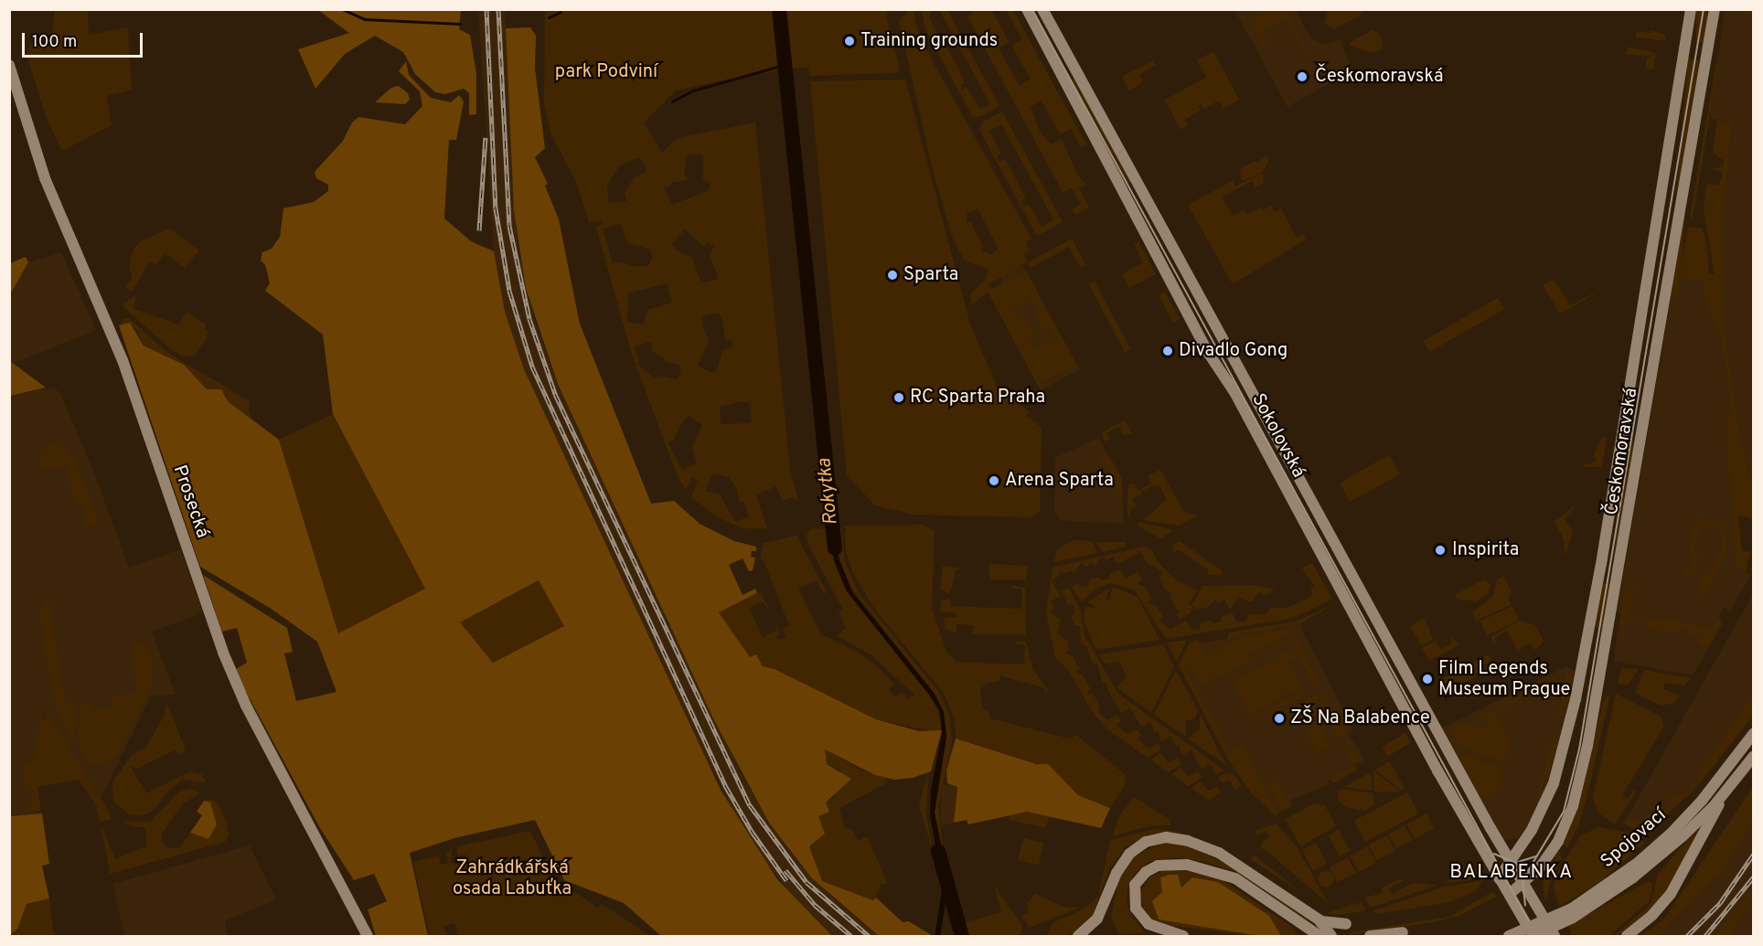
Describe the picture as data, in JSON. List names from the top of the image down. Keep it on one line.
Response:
{"streets":{"main road":["Sokolovská","Českomoravská","Prosecká","Spojovací"]},"crossings":[["Sokolovská","Českomoravská"]],"districts":["BALABENKA"],"water":["Rokytka"],"parks":["park Podviní","Zahrádkářská osada Labuťka"],"places":["Training grounds","Českomoravská","Sparta","Divadlo Gong","RC Sparta Praha","Arena Sparta","Inspirita","Film Legends Museum Prague","ZŠ Na Balabence"],"scale_bar":"100 m"}
